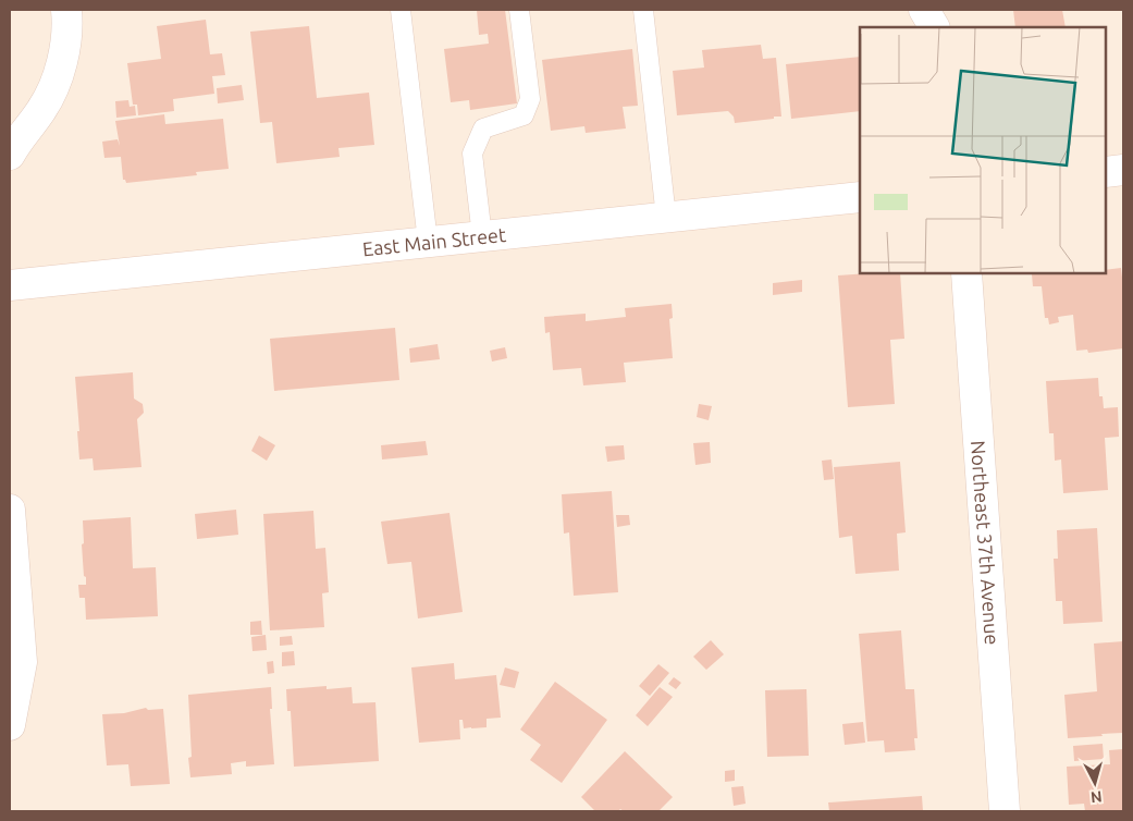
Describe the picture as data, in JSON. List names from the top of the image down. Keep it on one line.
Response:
{"streets":{"street":["East Main Street","Northeast 37th Avenue"]},"north":"bottom"}
